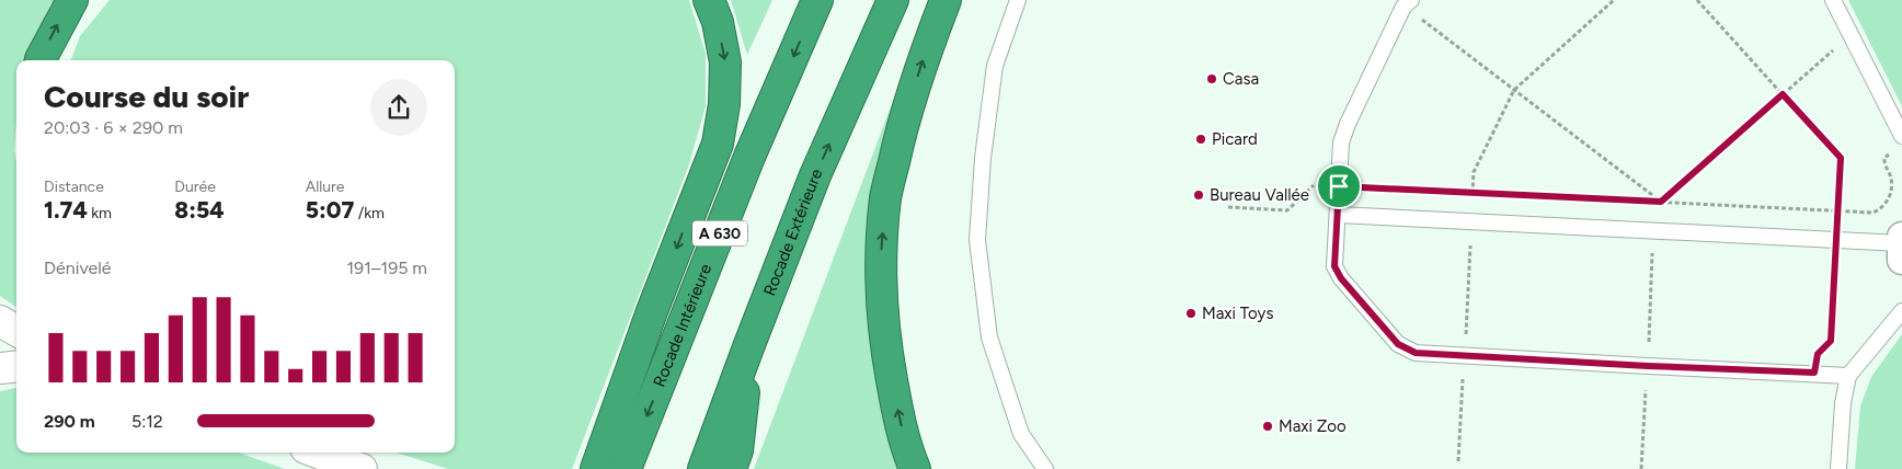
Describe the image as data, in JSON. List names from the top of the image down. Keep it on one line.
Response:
{"streets":{"highway":["Rocade Extérieure","A 630","Rocade Intérieure"]},"places":["Casa","Picard","Bureau Vallée","Maxi Toys","Maxi Zoo"],"page":{"heading":["Course du soir","20:03 · 6 × 290 m"],"stats":[["Distance","1.74 km"],["Durée","8:54"],["Allure","5:07 /km"]],"chart":["Dénivelé","191–195 m"],"list":[{"name":"290 m","note":"5:12"}]}}
